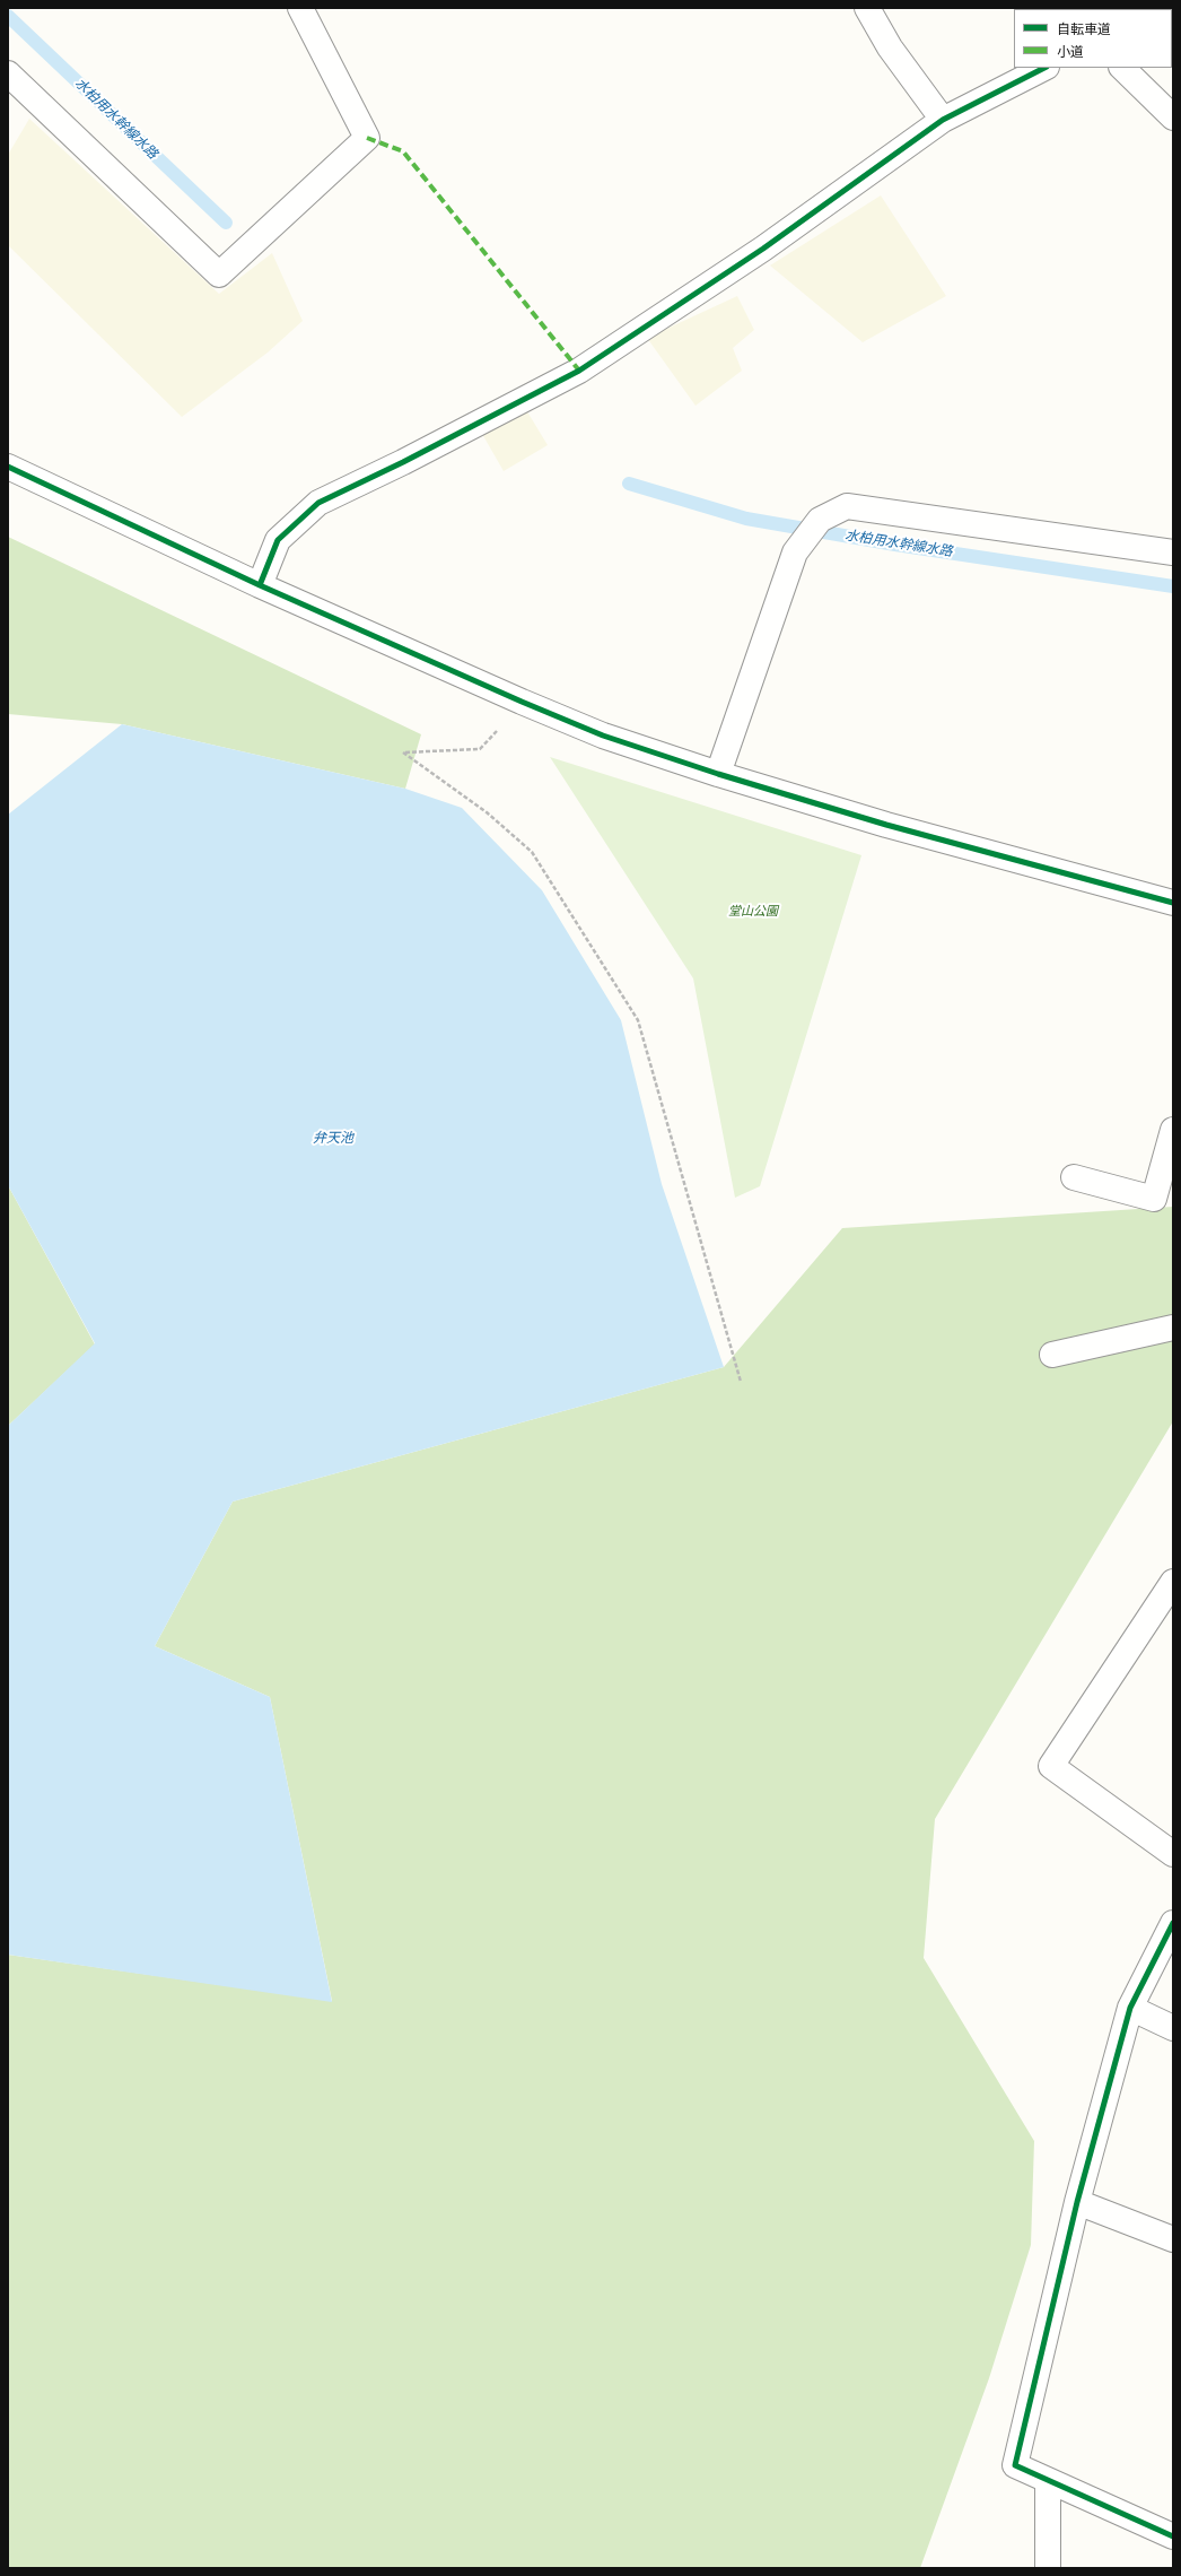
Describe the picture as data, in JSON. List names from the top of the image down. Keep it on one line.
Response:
{"water":["水柏用水幹線水路","弁天池"],"parks":["堂山公園"],"legend":["自転車道","小道"]}
